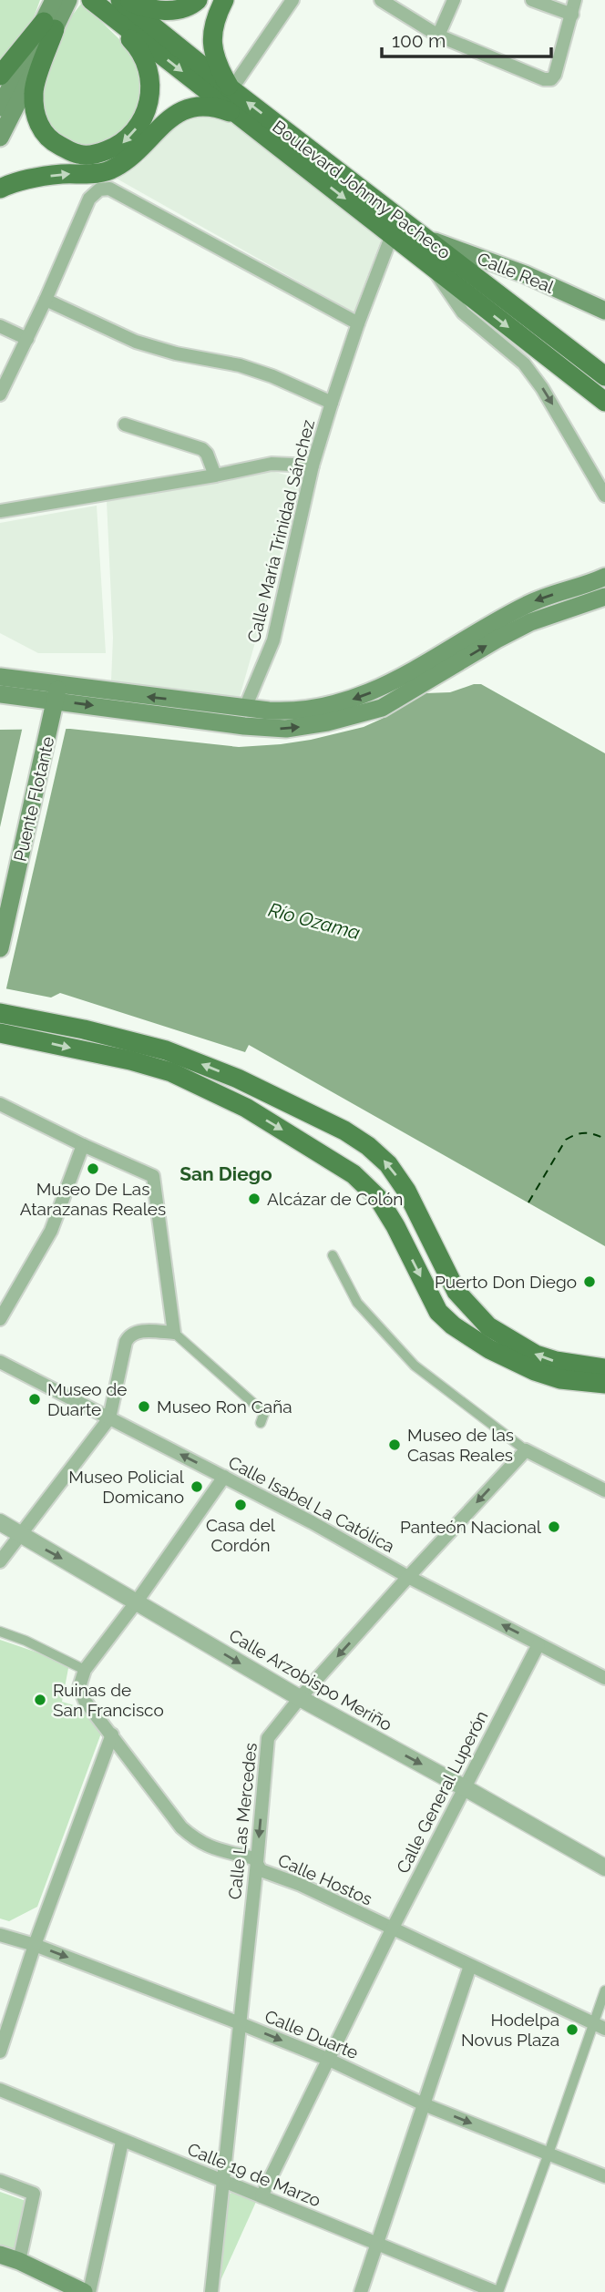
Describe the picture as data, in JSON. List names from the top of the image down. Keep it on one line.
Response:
{"streets":{"main road":["Boulevard Johnny Pacheco","Calle Real","Puente Flotante"],"street":["Calle María Trinidad Sánchez","Calle Isabel La Católica","Calle Arzobispo Meriño","Calle General Luperón","Calle Las Mercedes","Calle Hostos","Calle Duarte","Calle 19 de Marzo"]},"crossings":[["Boulevard Johnny Pacheco","Calle Real"],["Boulevard Johnny Pacheco","Calle María Trinidad Sánchez"],["Calle Isabel La Católica","Calle General Luperón"],["Calle Isabel La Católica","Calle Las Mercedes"],["Calle Arzobispo Meriño","Calle General Luperón"],["Calle Arzobispo Meriño","Calle Las Mercedes"],["Calle General Luperón","Calle Hostos"],["Calle General Luperón","Calle Duarte"],["Calle General Luperón","Calle 19 de Marzo"],["Calle Las Mercedes","Calle Hostos"],["Calle Las Mercedes","Calle Duarte"],["Calle Las Mercedes","Calle 19 de Marzo"]],"one_way":["Calle Isabel La Católica","Calle Arzobispo Meriño","Calle Las Mercedes","Calle Duarte"],"districts":["San Diego"],"water":["Río Ozama"],"places":["Museo De Las Atarazanas Reales","Alcázar de Colón","Puerto Don Diego","Museo de Duarte","Museo Ron Caña","Museo de las Casas Reales","Museo Policial Domicano","Casa del Cordón","Panteón Nacional","Ruinas de San Francisco","Hodelpa Novus Plaza"],"scale_bar":"100 m"}
